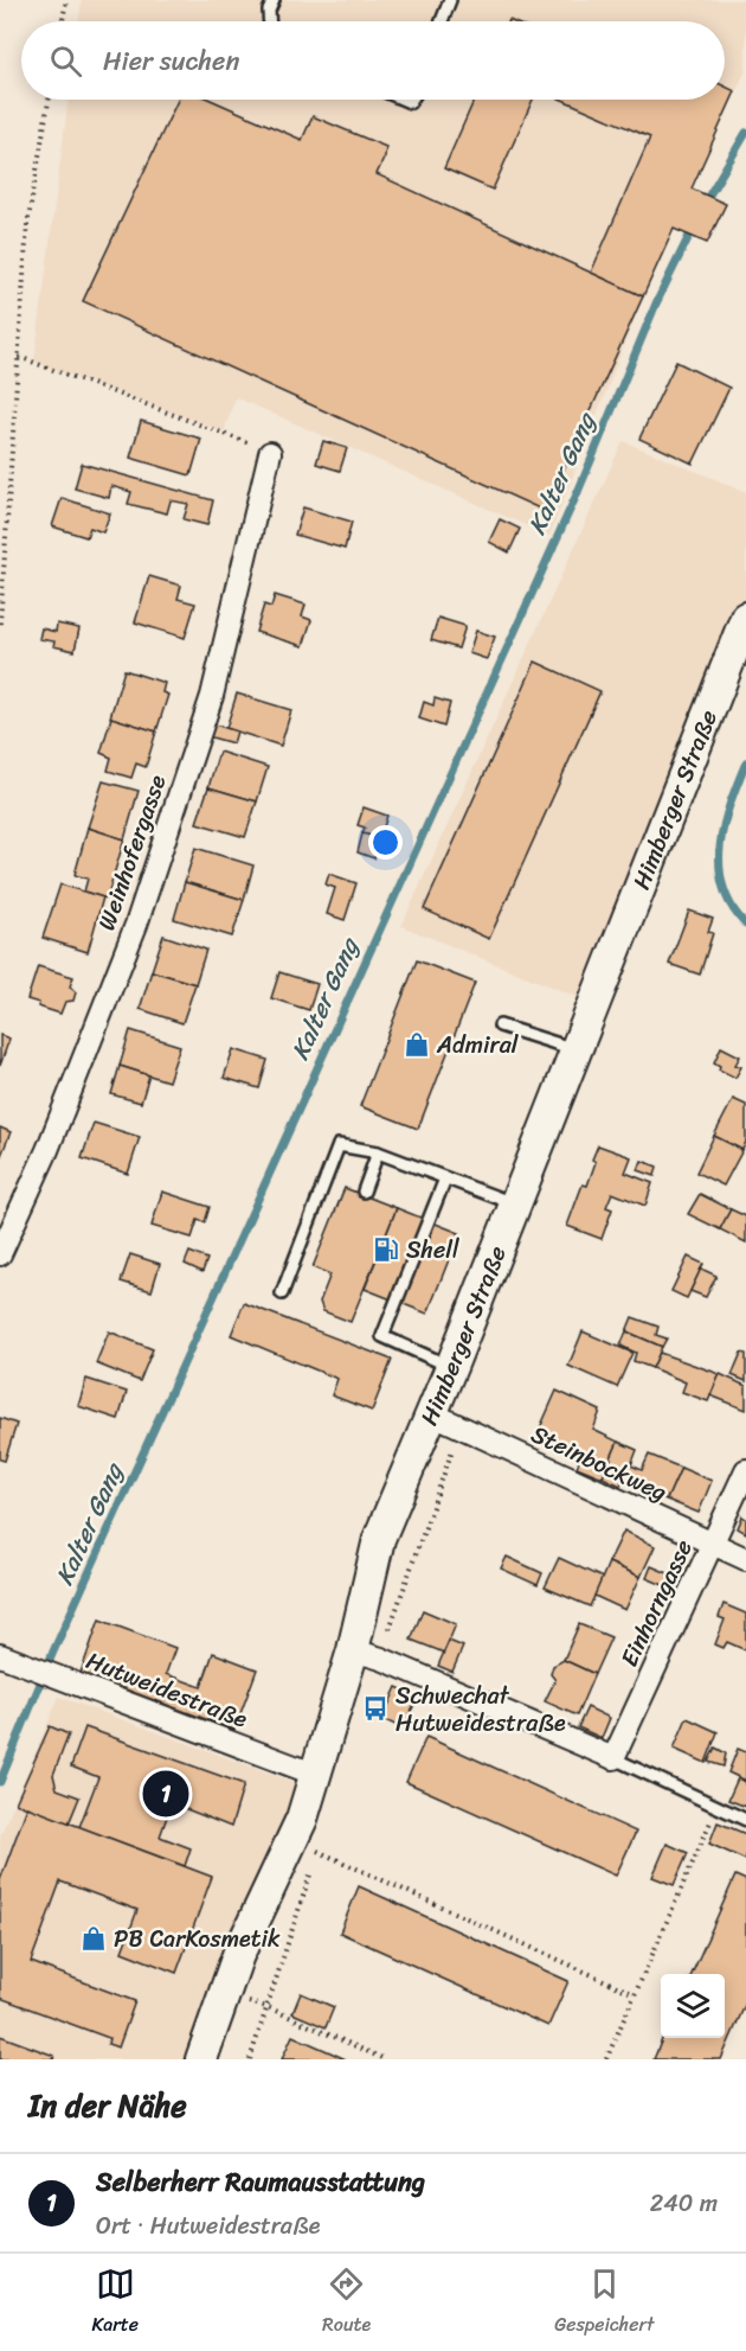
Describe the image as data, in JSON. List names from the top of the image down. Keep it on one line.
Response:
{"streets":{"main road":["Himberger Straße"],"street":["Weinhofergasse","Steinbockweg","Einhorngasse","Hutweidestraße"]},"crossings":[["Himberger Straße","Steinbockweg"],["Himberger Straße","Hutweidestraße"],["Steinbockweg","Einhorngasse"]],"water":["Kalter Gang"],"places":{"shop":["Admiral","PB CarKosmetik"],"fuel station":["Shell"],"bus stop":["Schwechat Hutweidestraße"]},"page":{"search":"Hier suchen","pins":"1","heading":"In der Nähe","list":[{"mark":"1","name":"Selberherr Raumausstattung","note":"Ort · Hutweidestraße","value":"240 m"}],"nav":["Karte","Route","Gespeichert"]}}
